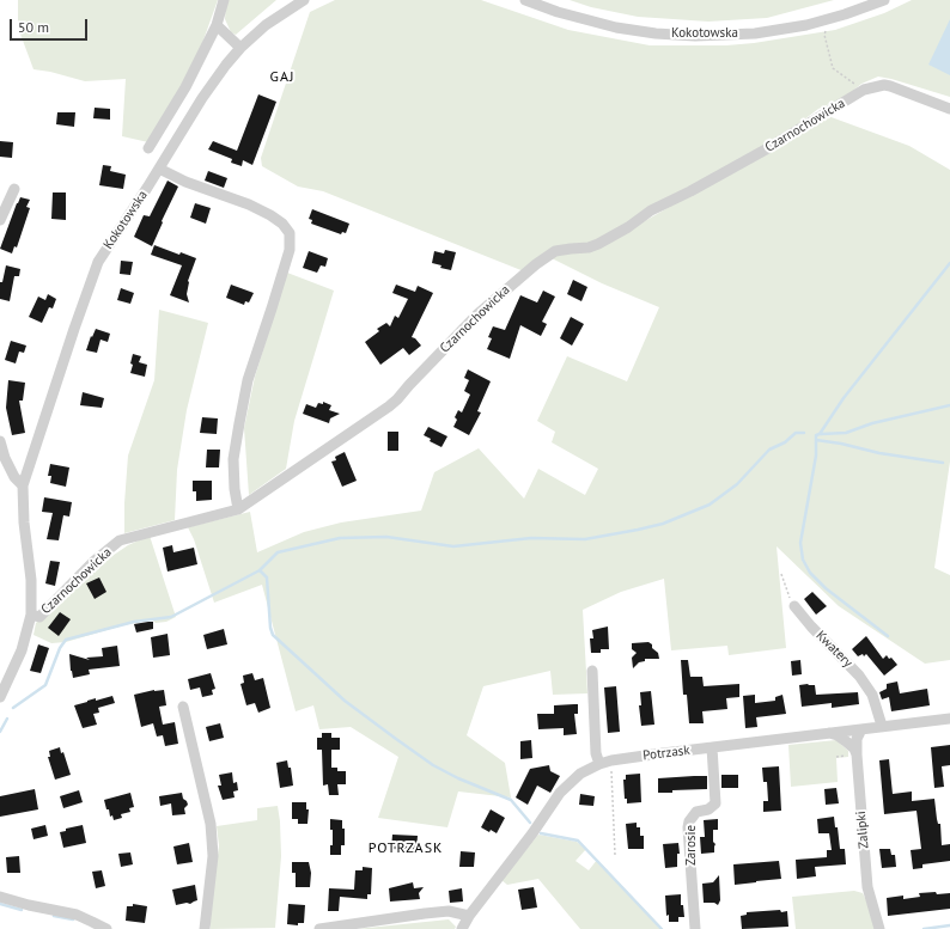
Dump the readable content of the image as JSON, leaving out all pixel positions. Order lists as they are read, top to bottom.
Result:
{
  "streets": {
    "street": [
      "Kokotowska",
      "Czarnochowicka",
      "Kwatery",
      "Potrzask",
      "Zalipki",
      "Zarosie"
    ]
  },
  "crossings": [
    ["Kwatery", "Potrzask"],
    ["Potrzask", "Zalipki"],
    ["Potrzask", "Zarosie"]
  ],
  "districts": ["GAJ", "POTRZASK"],
  "scale_bar": "50 m"
}
